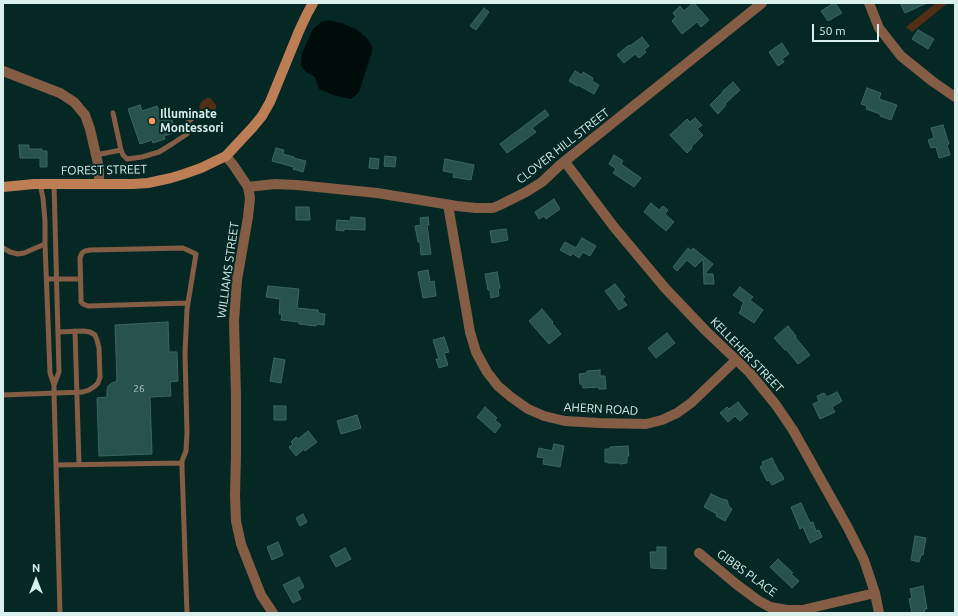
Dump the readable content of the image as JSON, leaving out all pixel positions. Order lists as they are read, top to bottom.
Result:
{
  "streets": {
    "main road": ["FOREST STREET"],
    "street": [
      "CLOVER HILL STREET",
      "WILLIAMS STREET",
      "KELLEHER STREET",
      "AHERN ROAD",
      "GIBBS PLACE"
    ]
  },
  "crossings": [
    ["CLOVER HILL STREET", "WILLIAMS STREET"],
    ["CLOVER HILL STREET", "KELLEHER STREET"],
    ["CLOVER HILL STREET", "AHERN ROAD"],
    ["KELLEHER STREET", "AHERN ROAD"],
    ["KELLEHER STREET", "GIBBS PLACE"]
  ],
  "places": ["Illuminate Montessori"],
  "house_numbers": ["26"],
  "scale_bar": "50 m",
  "north": "top"
}
